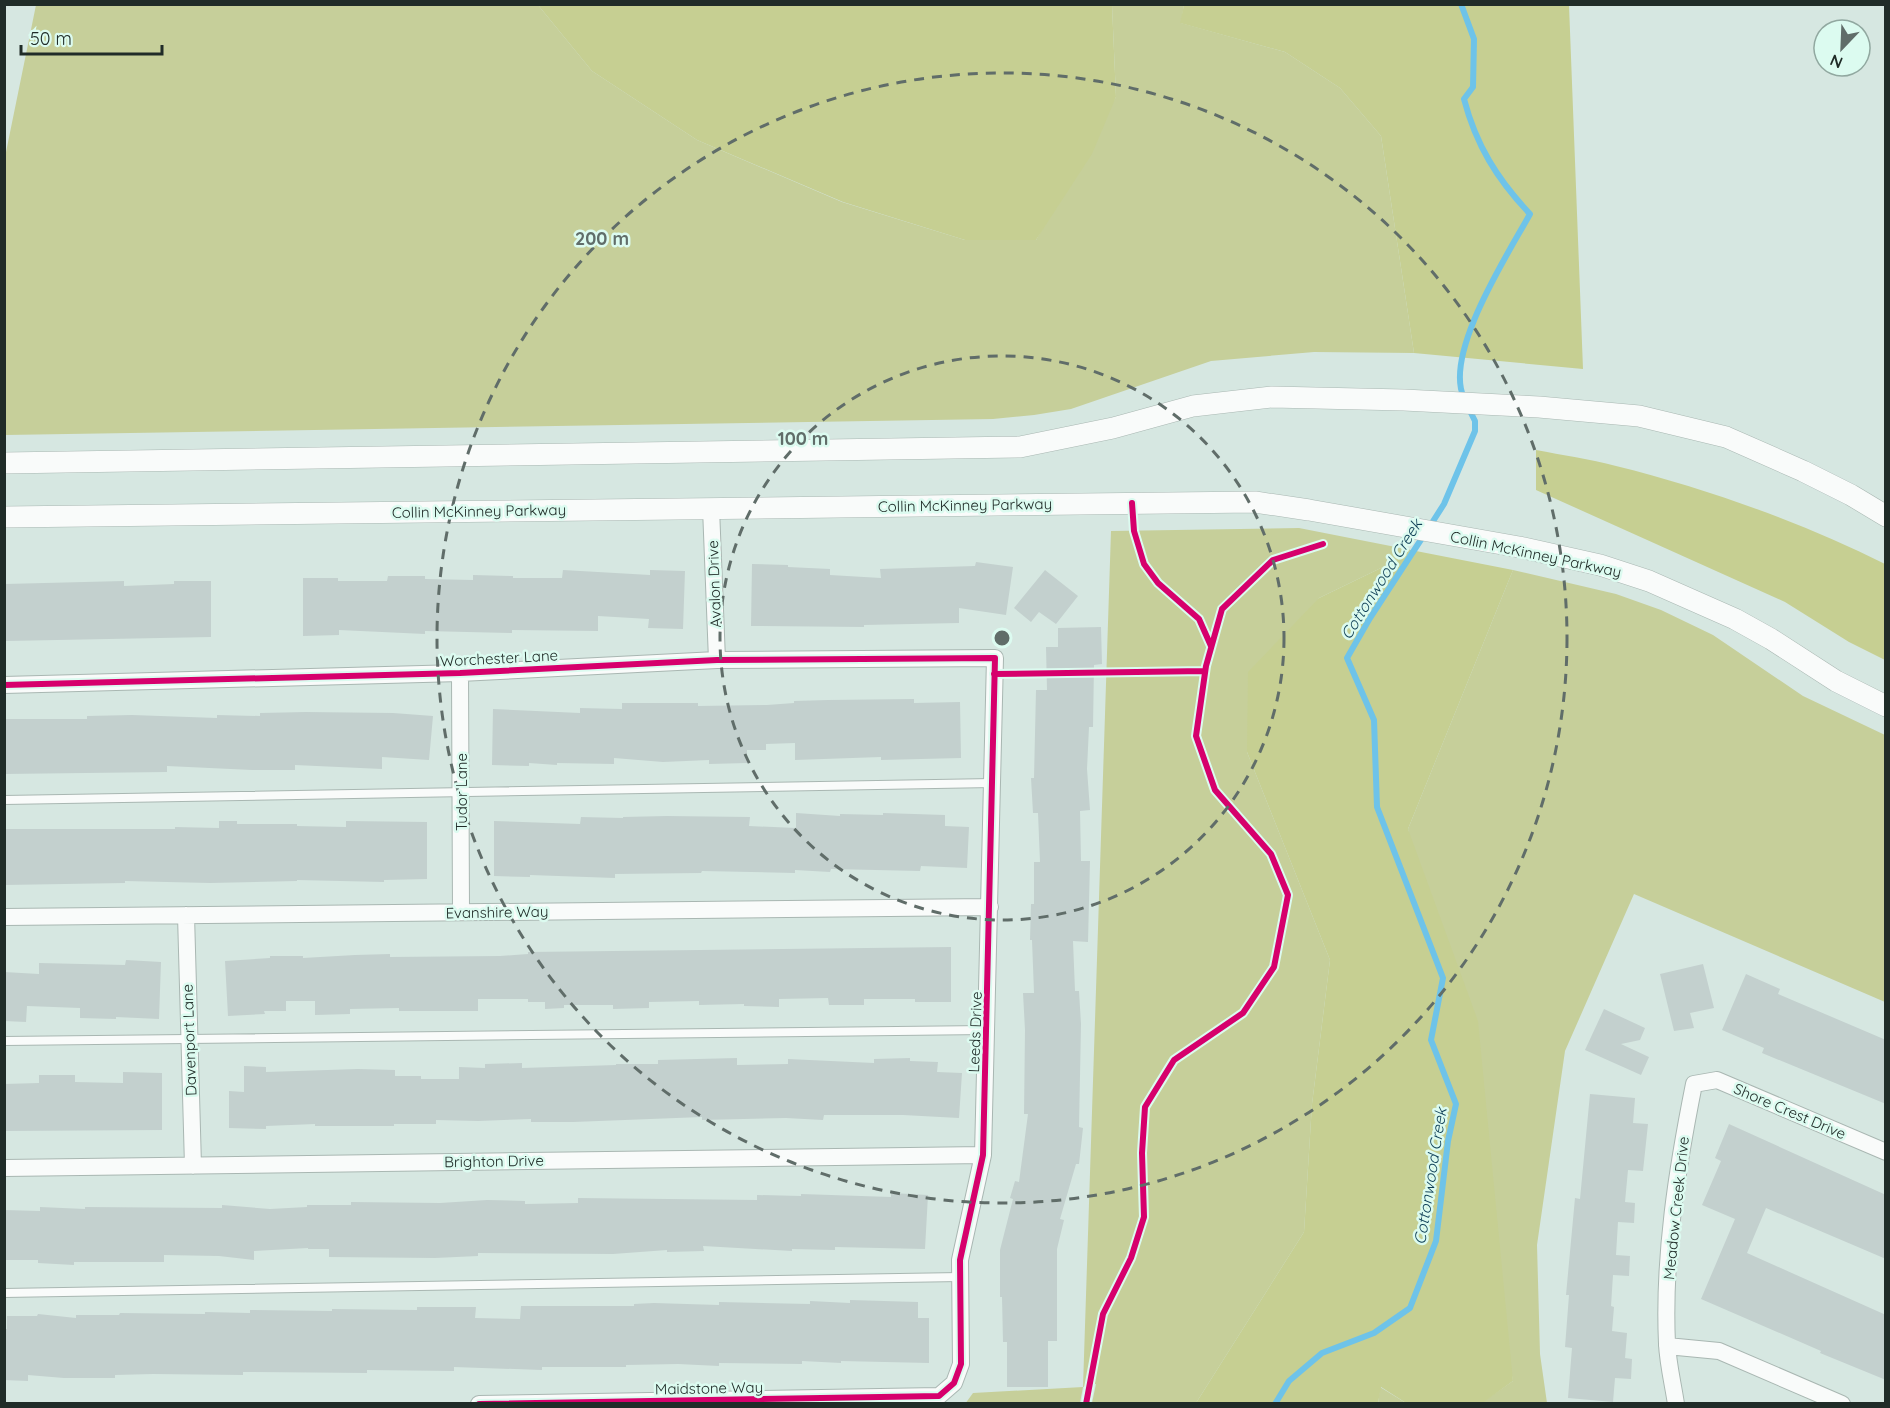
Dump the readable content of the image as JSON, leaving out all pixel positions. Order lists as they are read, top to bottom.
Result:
{
  "streets": {
    "street": [
      "Collin McKinney Parkway",
      "Avalon Drive",
      "Worchester Lane",
      "Tudor Lane",
      "Evanshire Way",
      "Leeds Drive",
      "Davenport Lane",
      "Shore Crest Drive",
      "Brighton Drive",
      "Meadow Creek Drive",
      "Maidstone Way"
    ]
  },
  "crossings": [
    ["Collin McKinney Parkway", "Avalon Drive"],
    ["Avalon Drive", "Worchester Lane"],
    ["Worchester Lane", "Tudor Lane"],
    ["Worchester Lane", "Leeds Drive"],
    ["Tudor Lane", "Evanshire Way"],
    ["Evanshire Way", "Leeds Drive"],
    ["Evanshire Way", "Davenport Lane"],
    ["Leeds Drive", "Brighton Drive"],
    ["Leeds Drive", "Maidstone Way"],
    ["Davenport Lane", "Brighton Drive"],
    ["Shore Crest Drive", "Meadow Creek Drive"]
  ],
  "water": ["Cottonwood Creek"],
  "scale_bar": "50 m",
  "north": "bottom left",
  "rings": ["200 m", "100 m"]
}
